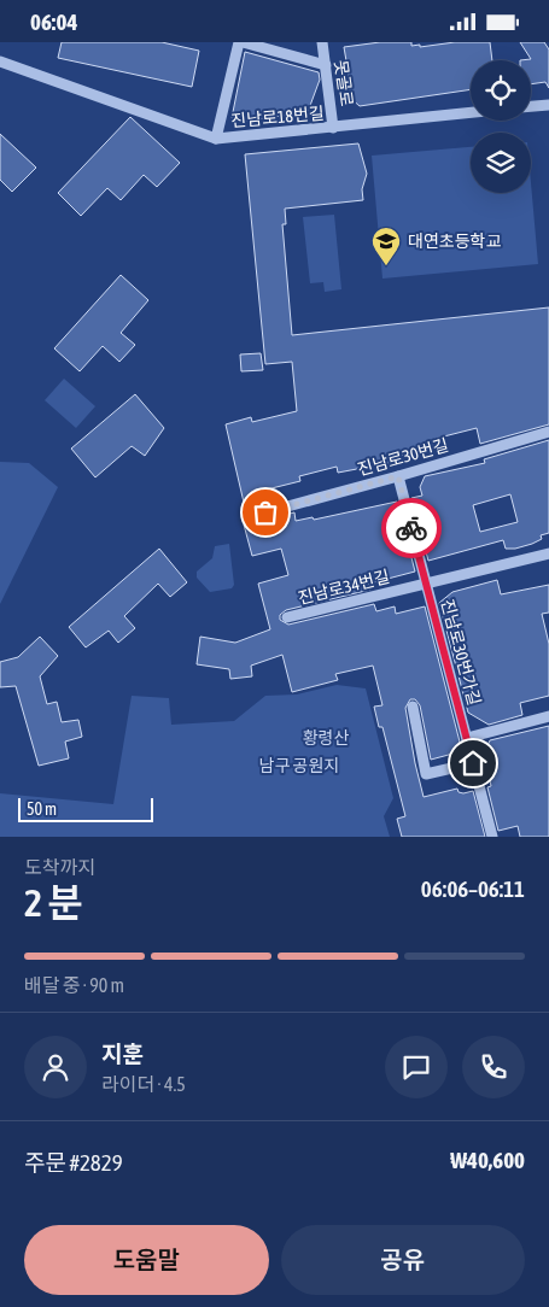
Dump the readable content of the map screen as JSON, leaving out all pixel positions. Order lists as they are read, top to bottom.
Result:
{
  "streets": {
    "street": [
      "못골로",
      "진남로18번길",
      "진남로30번길",
      "진남로34번길",
      "진남로30번가길"
    ]
  },
  "crossings": [
    ["못골로", "진남로18번길"],
    ["진남로30번길", "진남로30번가길"],
    ["진남로34번길", "진남로30번가길"]
  ],
  "parks": ["황령산", "남구 공원지"],
  "places": {
    "school or university": ["대연초등학교"]
  },
  "scale_bar": "50 m",
  "page": {
    "status": "06:04",
    "scale": "50 m",
    "heading": ["2 분", "도착까지", "06:06–06:11"],
    "panel": [
      "지훈",
      "라이더 · 4.5",
      "주문 #2829",
      "₩40,600"
    ],
    "bar": "배달 중 · 90 m",
    "buttons": ["도움말", "공유"]
  }
}
